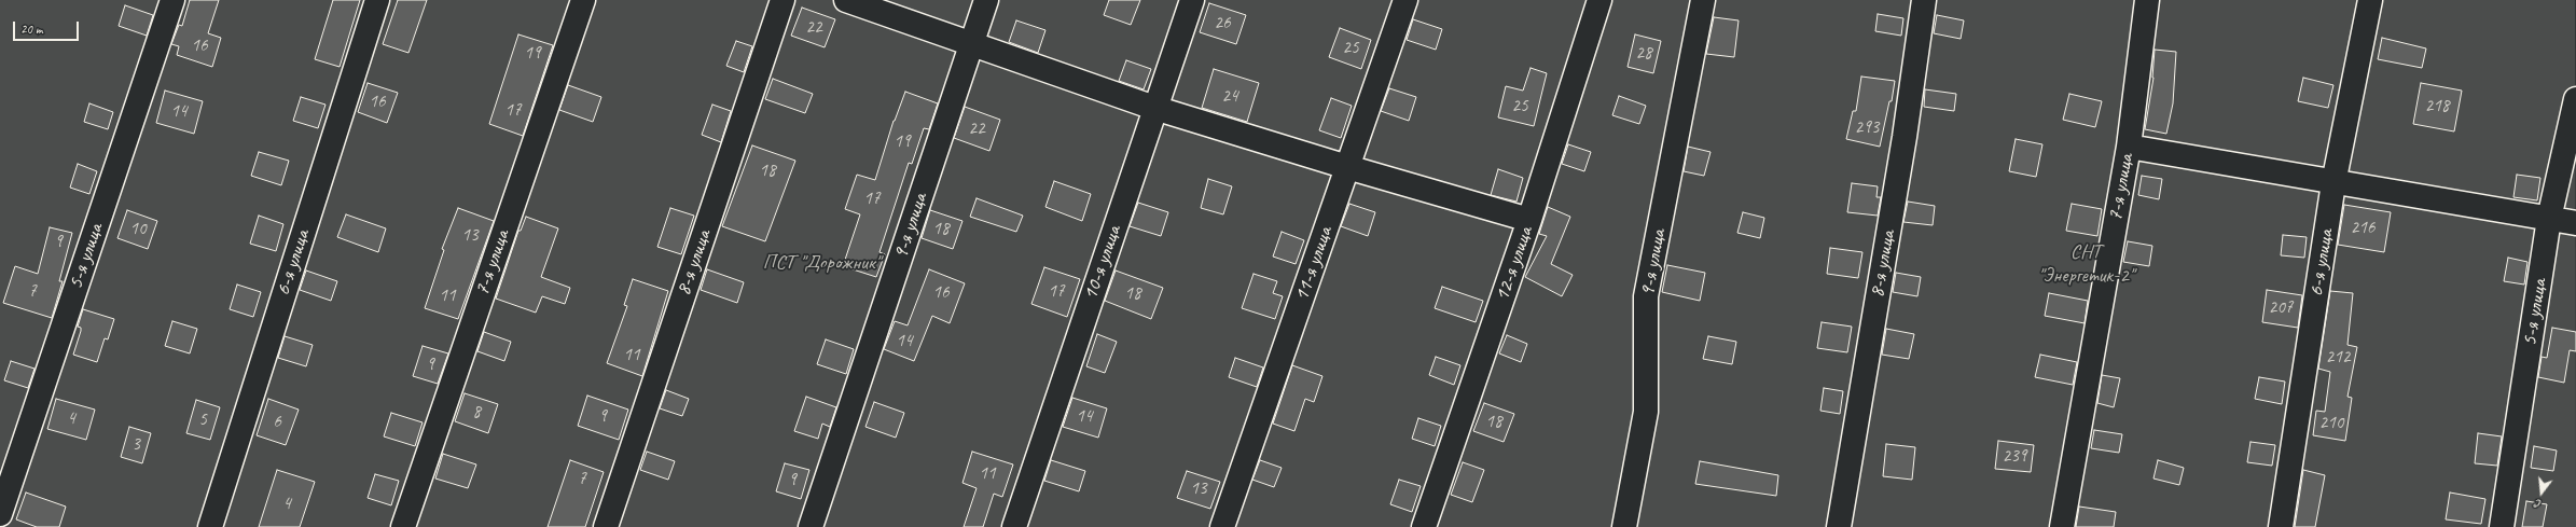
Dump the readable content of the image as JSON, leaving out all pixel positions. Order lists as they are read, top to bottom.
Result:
{
  "streets": {
    "street": [
      "7-я улица",
      "9-я улица",
      "5-я улица",
      "6-я улица",
      "8-я улица",
      "10-я улица",
      "11-я улица",
      "12-я улица"
    ]
  },
  "parks": ["СHТ \"Энергетик-2\"", "ПСТ \"Дорожник\""],
  "house_numbers": [
    "26",
    "22",
    "16",
    "25",
    "19",
    "28",
    "24",
    "16",
    "25",
    "218",
    "17",
    "14",
    "293",
    "22",
    "19",
    "18",
    "17",
    "216",
    "10",
    "18",
    "13",
    "9",
    "7",
    "17",
    "16",
    "18",
    "11",
    "207",
    "14",
    "11",
    "212",
    "9",
    "8",
    "9",
    "14",
    "4",
    "5",
    "6",
    "18",
    "210",
    "3",
    "239",
    "11",
    "7",
    "9",
    "13",
    "4"
  ],
  "scale_bar": "20 m",
  "north": "bottom"
}
